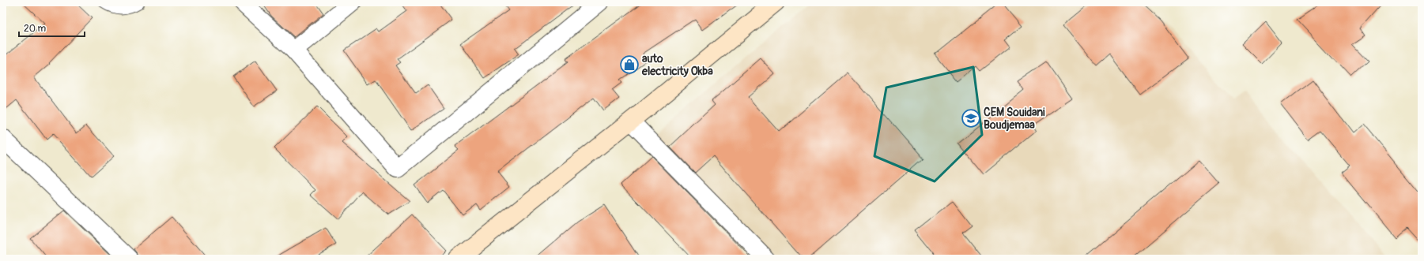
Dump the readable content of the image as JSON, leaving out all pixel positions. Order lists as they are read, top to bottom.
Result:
{
  "places": {
    "shop": ["auto electricity Okba"],
    "school or university": ["CEM Souidani Boudjemaa"]
  },
  "scale_bar": "20 m"
}
